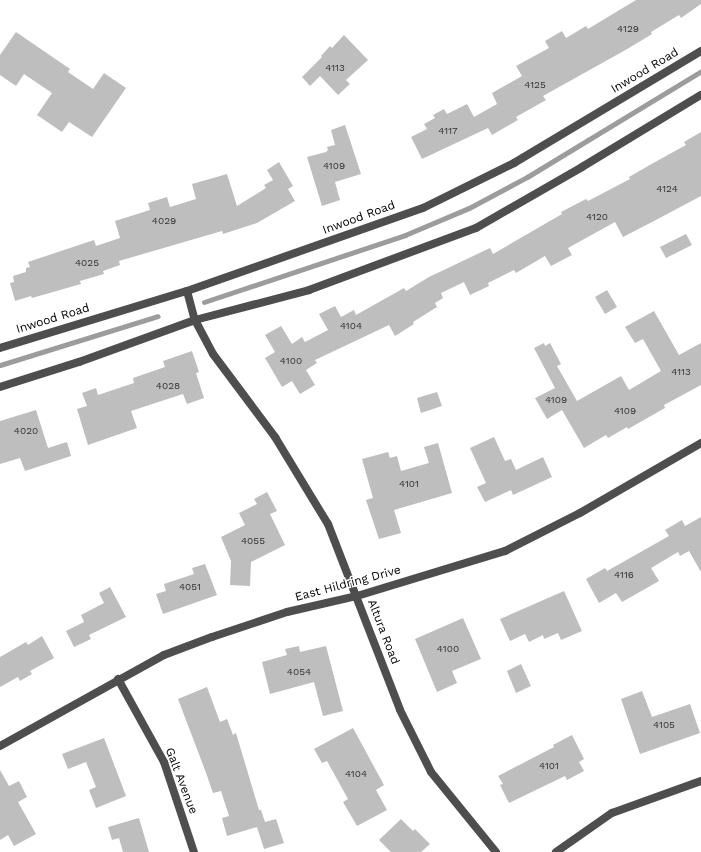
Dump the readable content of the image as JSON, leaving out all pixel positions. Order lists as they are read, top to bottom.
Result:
{
  "streets": {
    "street": [
      "Inwood Road",
      "East Hildring Drive",
      "Altura Road",
      "Galt Avenue"
    ]
  },
  "crossings": [
    ["Inwood Road", "Altura Road"],
    ["East Hildring Drive", "Altura Road"],
    ["East Hildring Drive", "Galt Avenue"]
  ],
  "house_numbers": [
    "4129",
    "4113",
    "4125",
    "4117",
    "4109",
    "4124",
    "4120",
    "4029",
    "4025",
    "4104",
    "4100",
    "4113",
    "4028",
    "4109",
    "4109",
    "4020",
    "4101",
    "4055",
    "4116",
    "4051",
    "4100",
    "4054",
    "4105",
    "4101",
    "4104"
  ]
}
